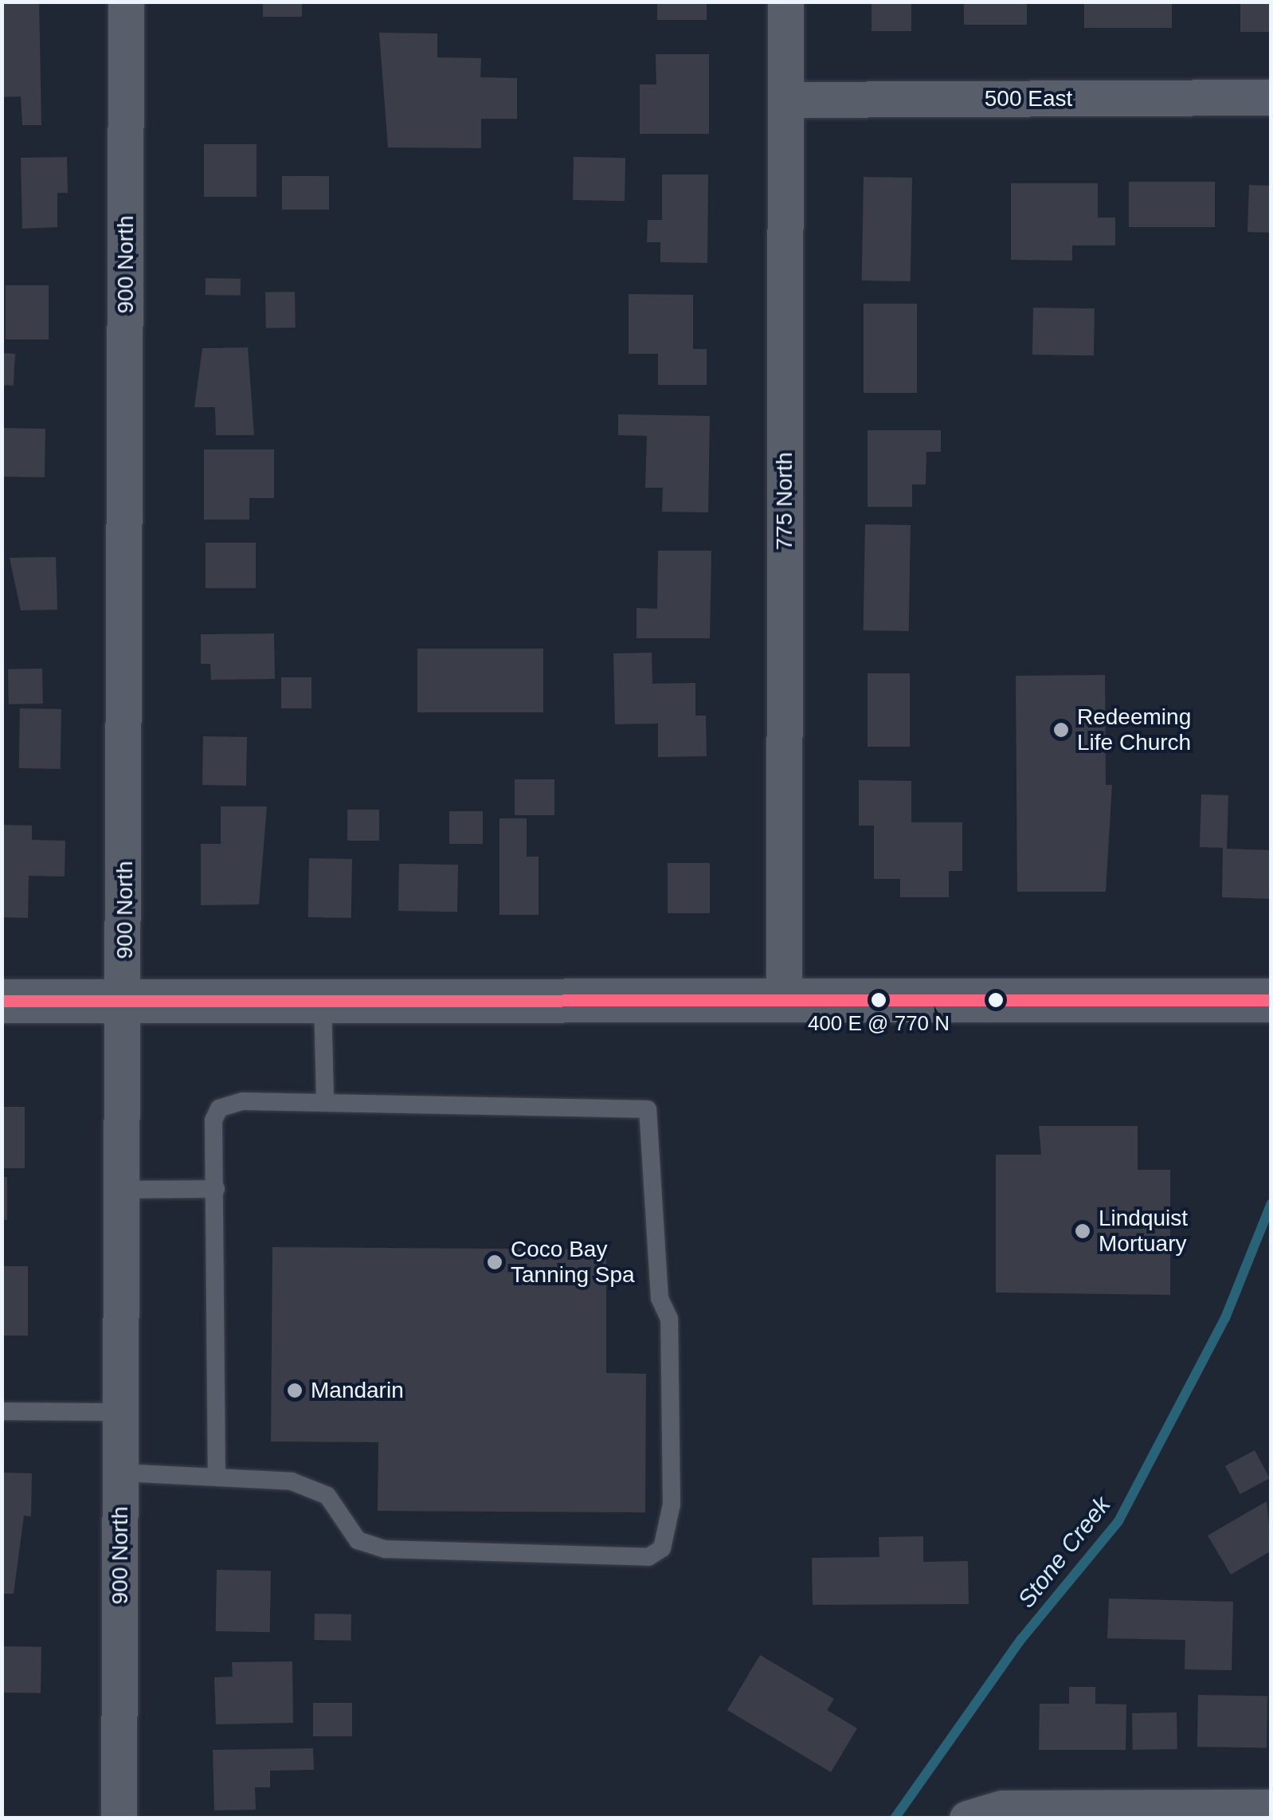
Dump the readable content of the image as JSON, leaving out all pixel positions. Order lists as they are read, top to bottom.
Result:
{
  "streets": {
    "street": ["500 East", "900 North", "775 North"]
  },
  "crossings": [
    ["500 East", "775 North"]
  ],
  "water": ["Stone Creek"],
  "places": [
    "Redeeming Life Church",
    "400 E @ 770 N",
    "Lindquist Mortuary",
    "Coco Bay Tanning Spa",
    "Mandarin"
  ]
}
